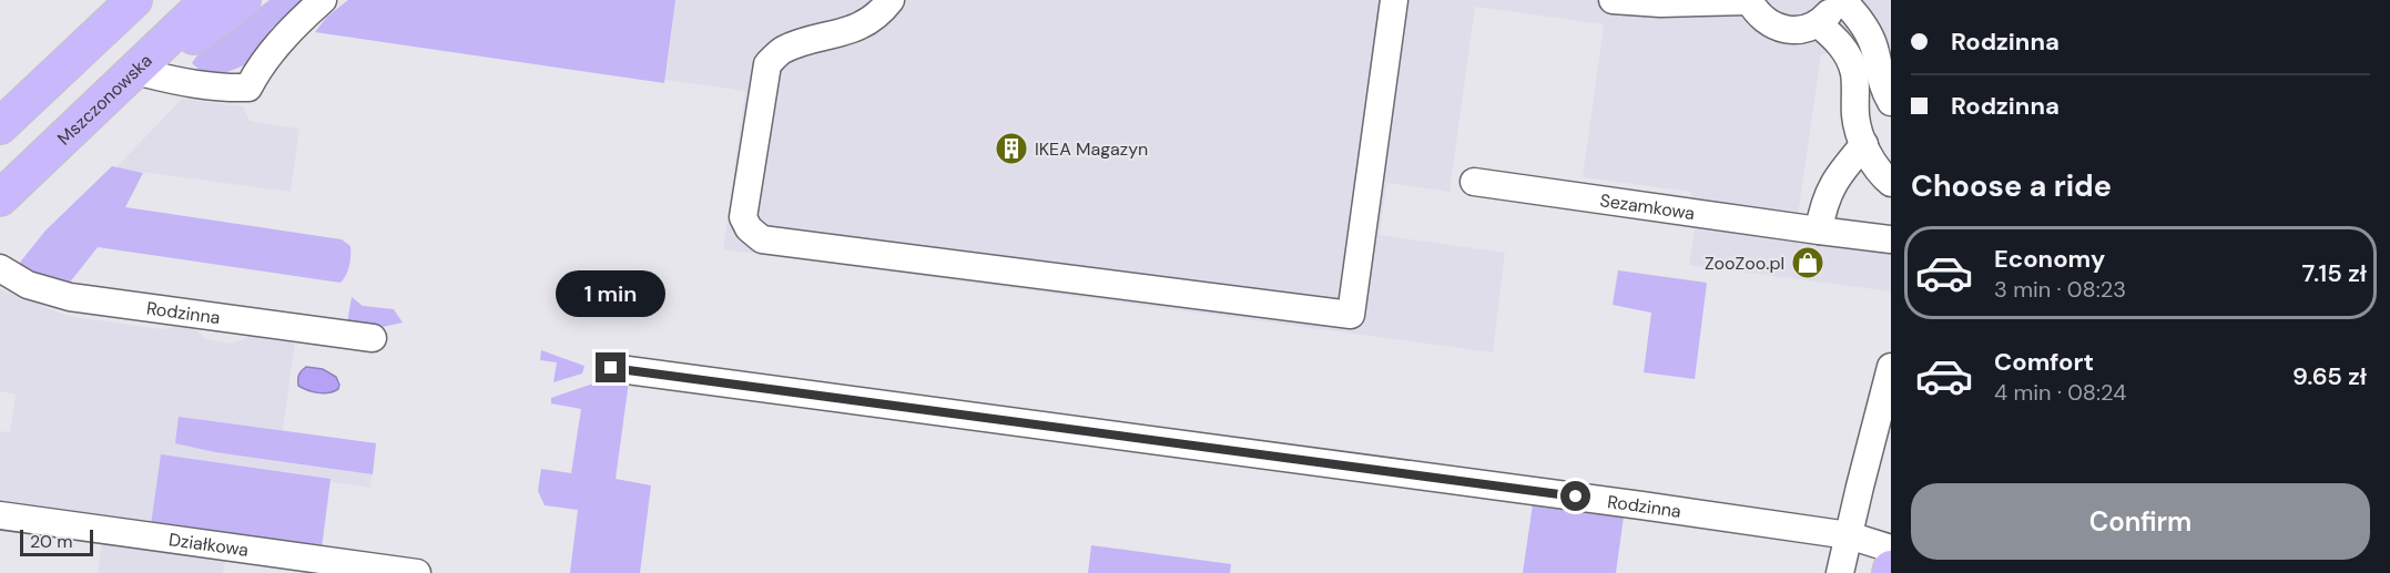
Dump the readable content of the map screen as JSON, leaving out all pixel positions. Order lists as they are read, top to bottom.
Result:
{
  "streets": {
    "main road": ["Mszczonowska"],
    "street": ["Sezamkowa", "Rodzinna", "Działkowa"]
  },
  "places": {
    "building": ["IKEA Magazyn"],
    "shop": ["ZooZoo.pl"]
  },
  "scale_bar": "20 m",
  "page": {
    "banner": ["Rodzinna", "Rodzinna"],
    "heading": "Choose a ride",
    "list": [
      {
        "name": "Economy",
        "note": "3 min · 08:23",
        "value": "7.15 zł"
      },
      {
        "name": "Comfort",
        "note": "4 min · 08:24",
        "value": "9.65 zł"
      }
    ],
    "bubble": "1 min",
    "buttons": "Confirm",
    "scale": "20 m"
  }
}
